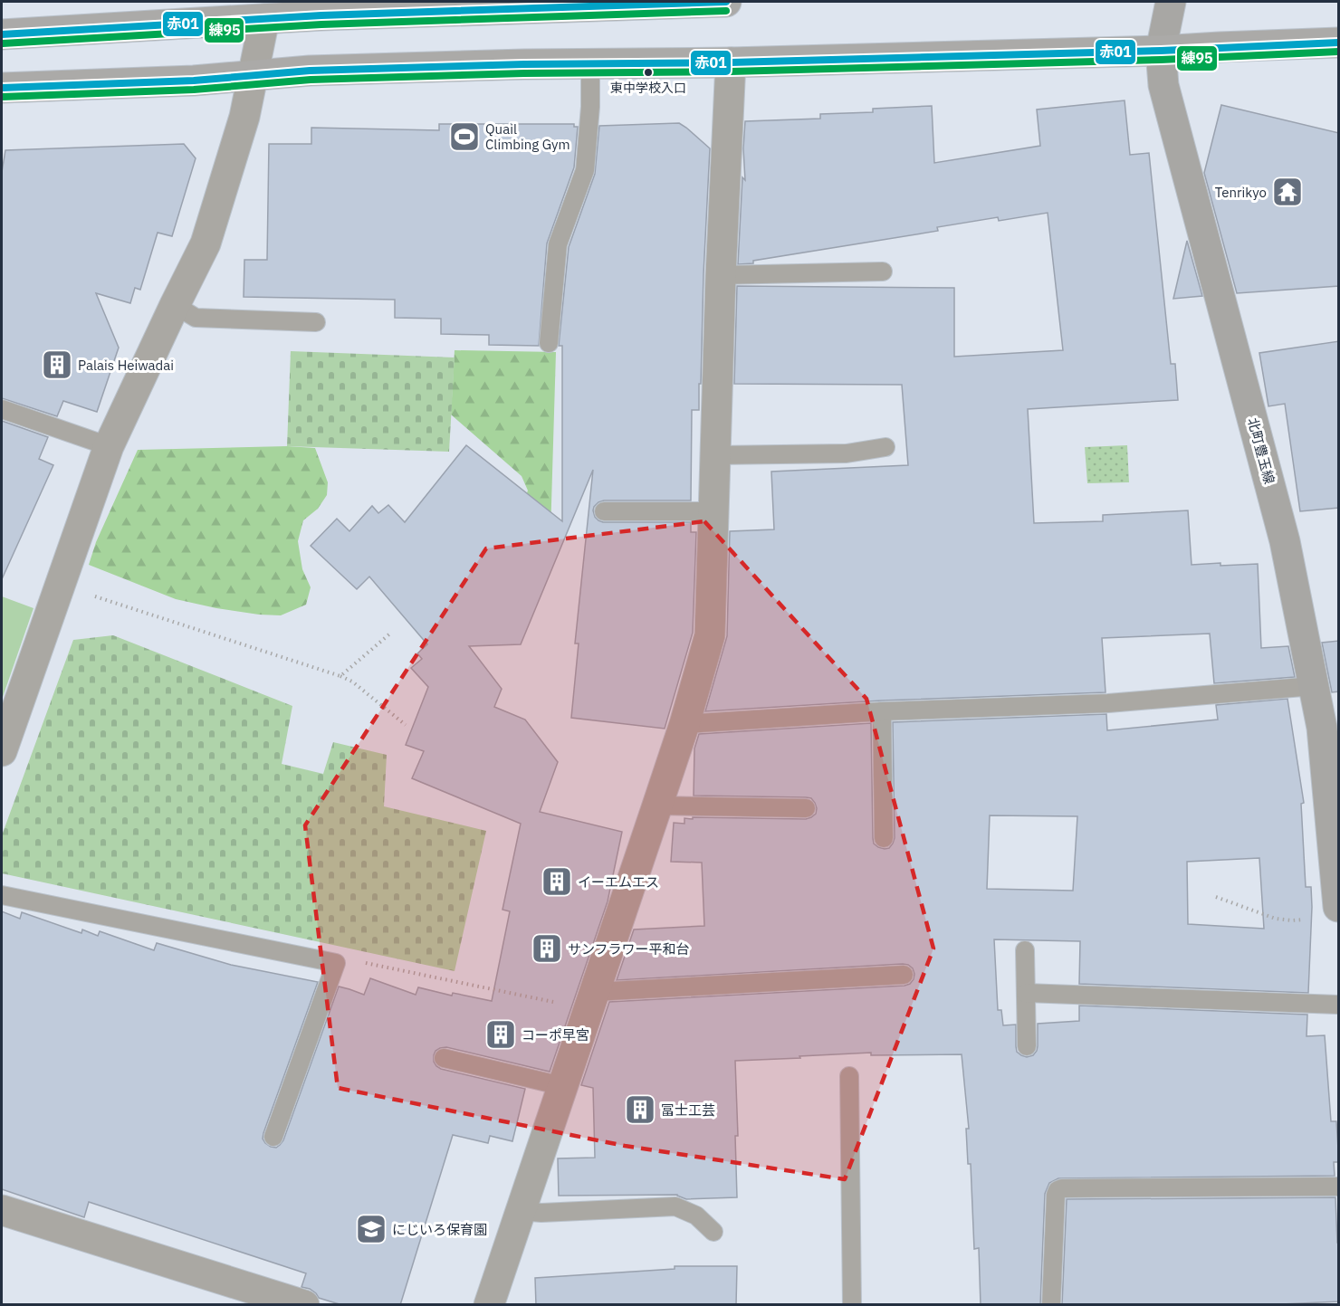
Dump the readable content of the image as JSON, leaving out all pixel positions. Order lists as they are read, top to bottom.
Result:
{
  "streets": {
    "main road": ["北町豊玉線"]
  },
  "places": {
    "other": ["東中学校入口"],
    "sports": ["Quail Climbing Gym"],
    "temple": ["Tenrikyo"],
    "building": [
      "Palais Heiwadai",
      "イーエムエス",
      "サンフラワー平和台",
      "コーポ早宮",
      "冨士工芸"
    ],
    "school or university": ["にじいろ保育園"]
  },
  "lines": ["transit line 赤01", "transit line 練95"]
}
